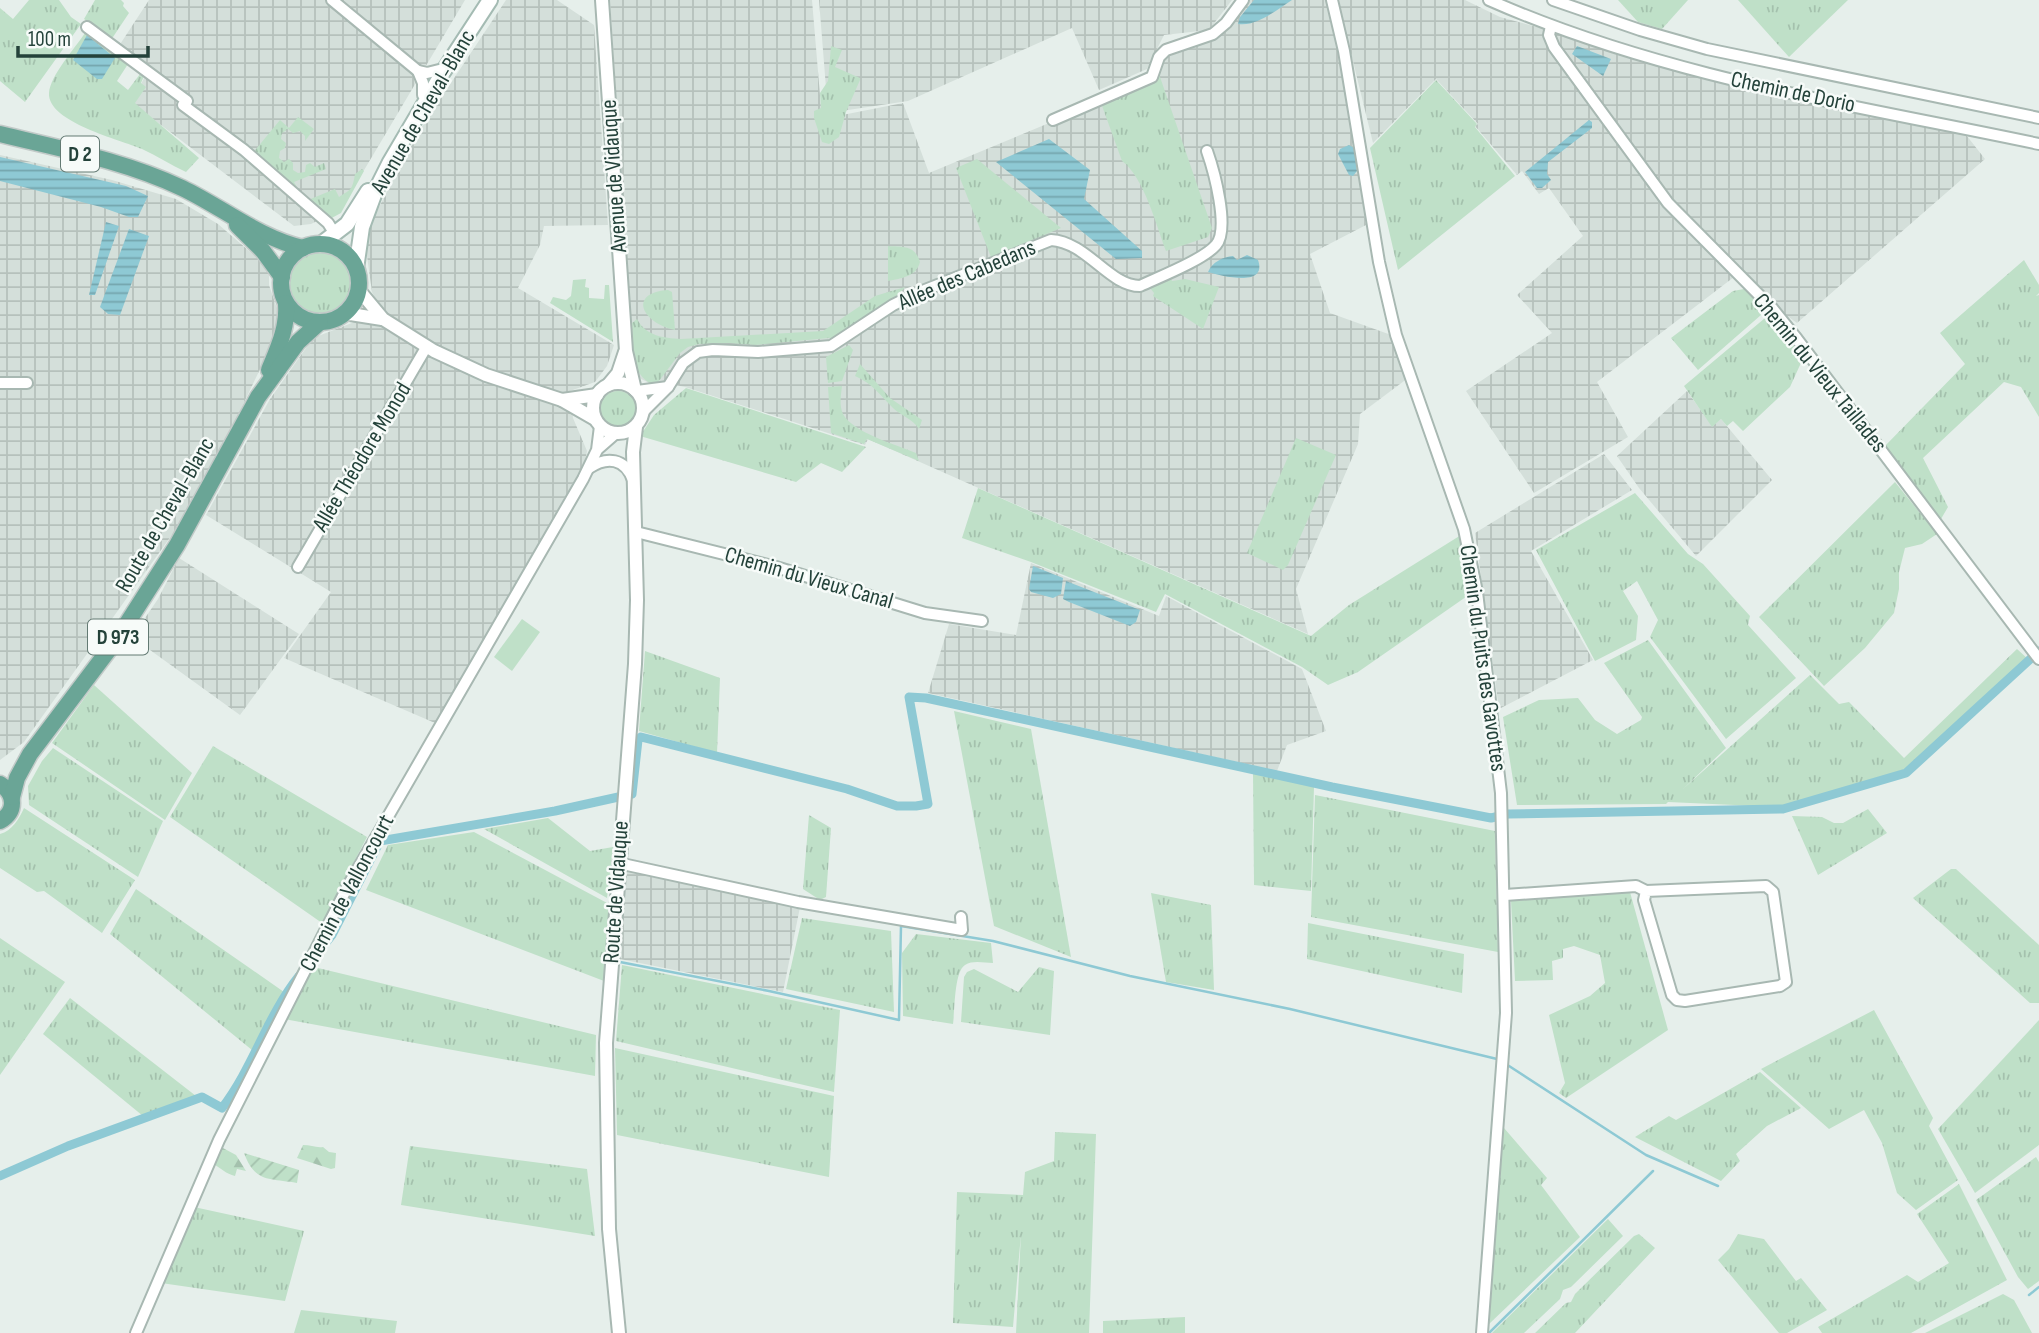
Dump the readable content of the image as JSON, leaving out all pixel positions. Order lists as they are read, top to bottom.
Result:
{
  "streets": {
    "main road": [
      "Avenue de Cheval-Blanc",
      "D 2",
      "Route de Cheval-Blanc",
      "D 973"
    ],
    "street": [
      "Chemin de Dorio",
      "Avenue de Vidauque",
      "Allée des Cabedans",
      "Chemin du Vieux Taillades",
      "Allée Théodore Monod",
      "Chemin du Vieux Canal",
      "Chemin du Puits des Gavottes",
      "Route de Vidauque",
      "Chemin de Valloncourt"
    ]
  },
  "crossings": [
    ["Chemin de Dorio", "Chemin du Vieux Taillades"],
    ["Avenue de Cheval-Blanc", "D 2"],
    ["Avenue de Cheval-Blanc", "D 973"],
    ["D 2", "D 973"],
    ["Avenue de Vidauque", "Route de Vidauque"],
    ["Avenue de Vidauque", "Chemin de Valloncourt"],
    ["Route de Cheval-Blanc", "D 973"],
    ["Chemin du Vieux Canal", "Route de Vidauque"],
    ["Route de Vidauque", "Chemin de Valloncourt"]
  ],
  "scale_bar": "100 m"
}
